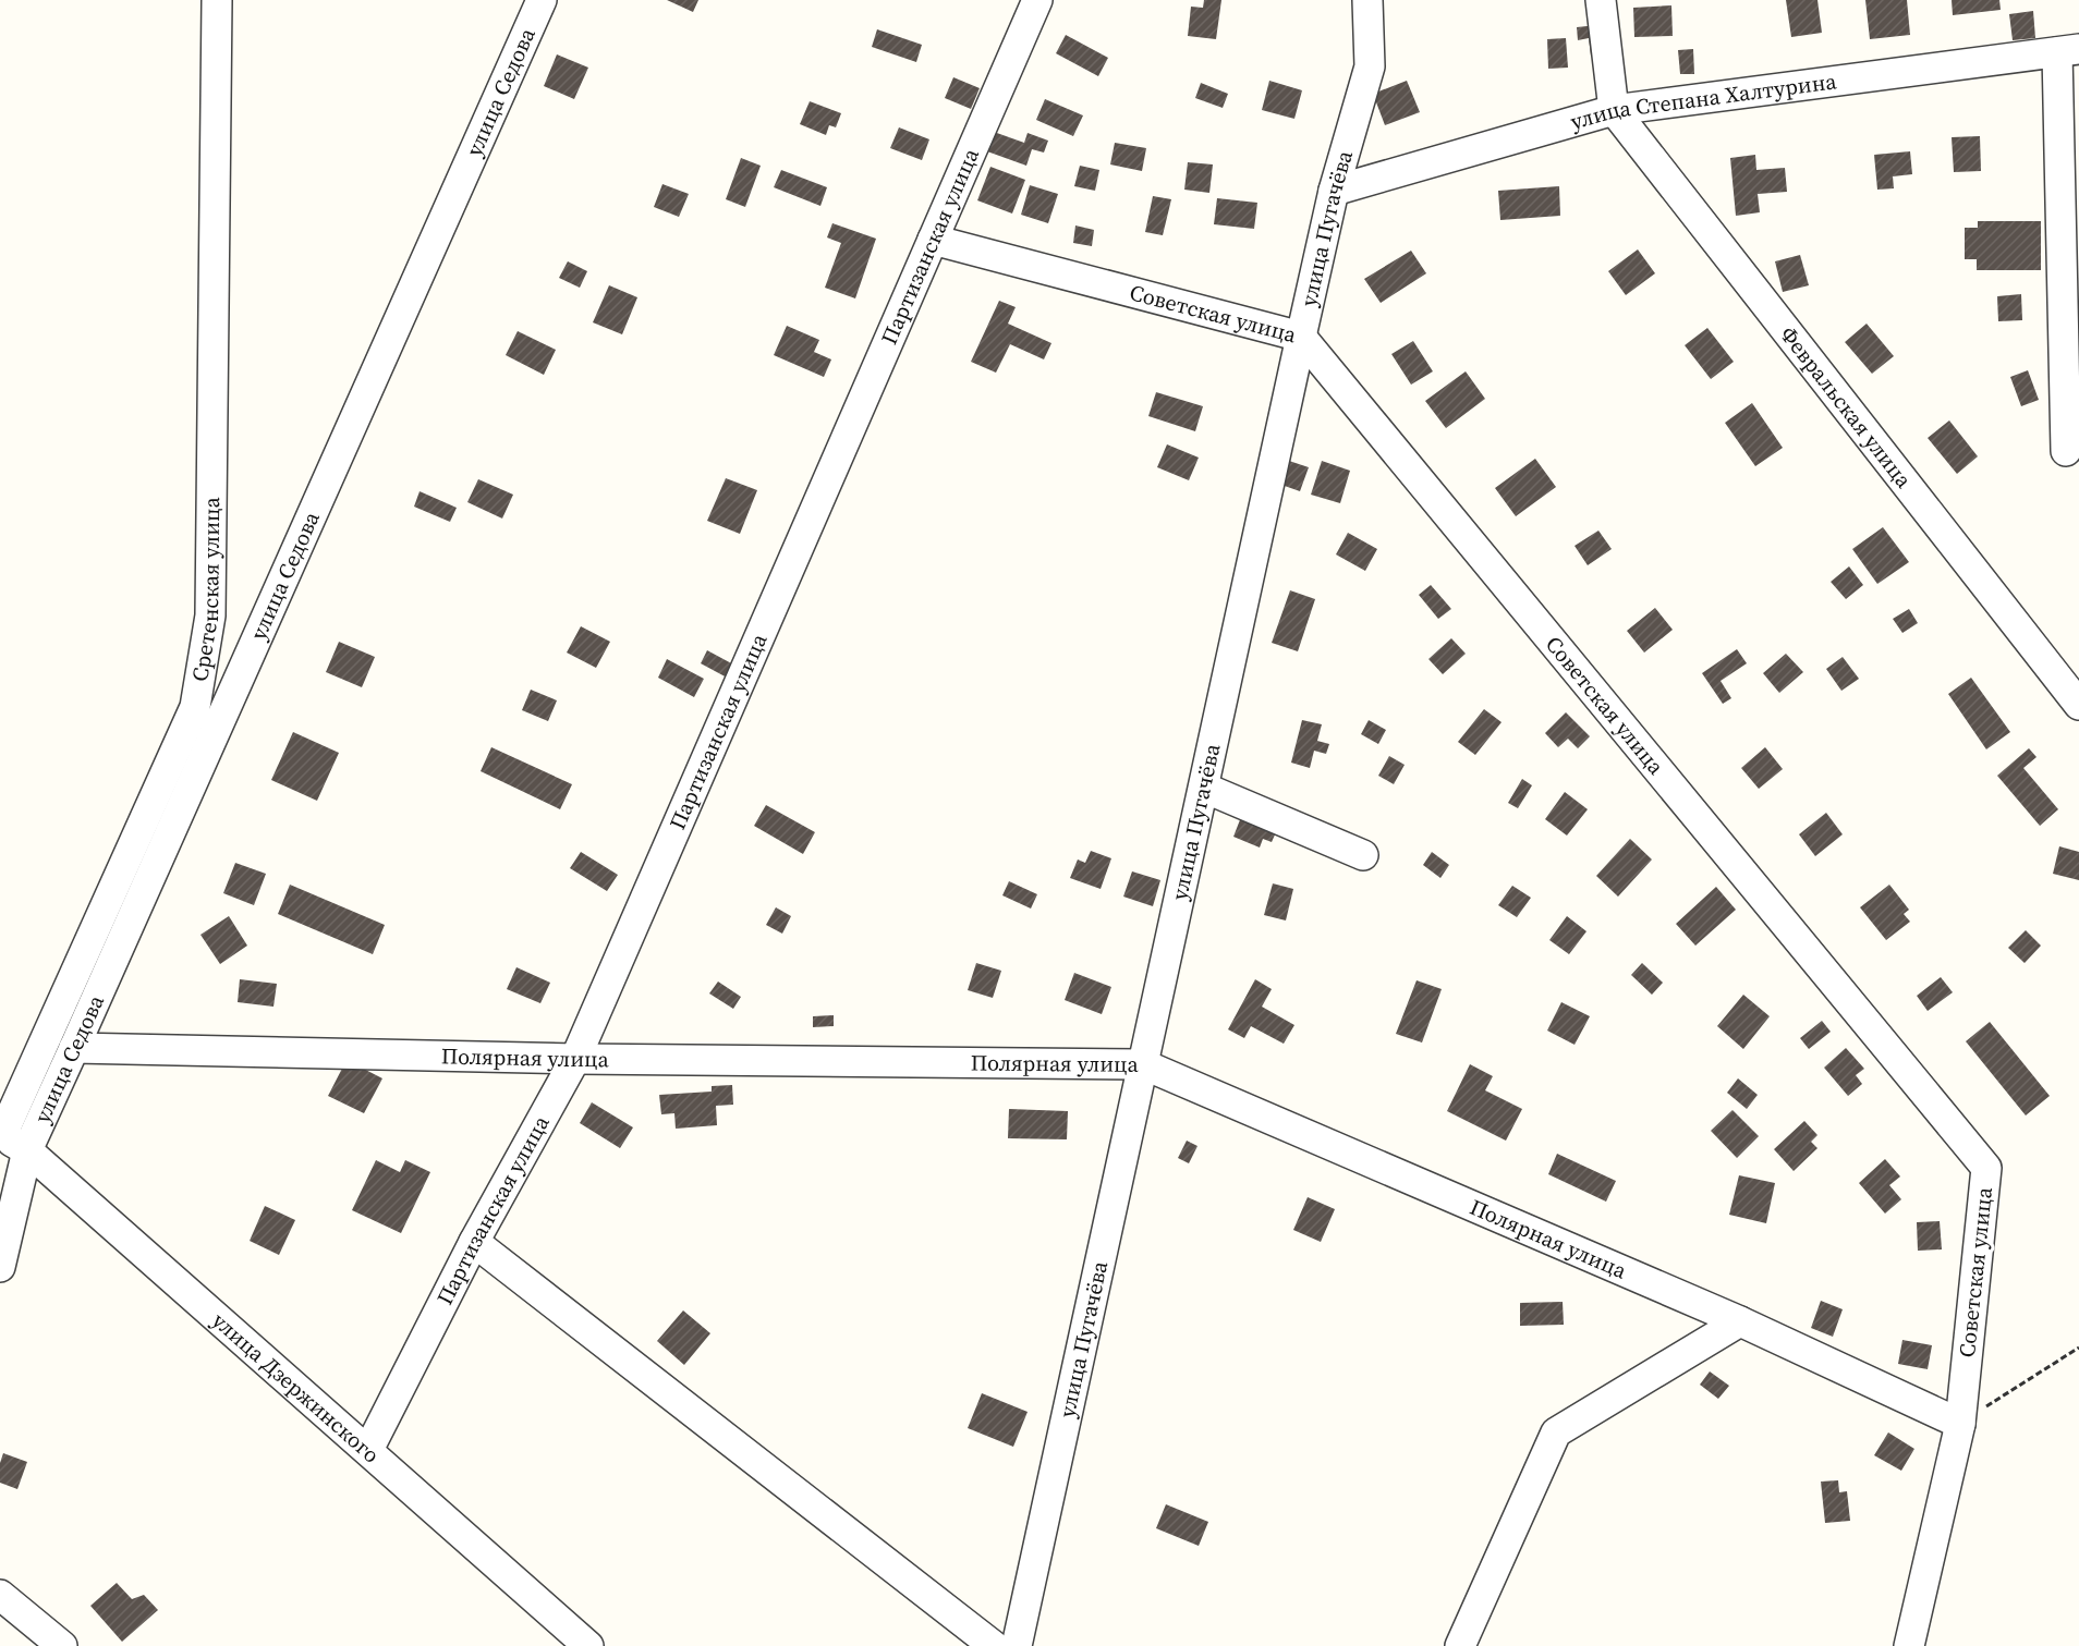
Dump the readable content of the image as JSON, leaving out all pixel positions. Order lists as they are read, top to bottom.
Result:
{
  "streets": {
    "street": [
      "улица Седова",
      "улица Степана Халтурина",
      "улица Пугачёва",
      "Партизанская улица",
      "Советская улица",
      "Февральская улица",
      "Сретенская улица",
      "Полярная улица",
      "улица Дзержинского"
    ]
  },
  "crossings": [
    ["улица Седова", "Полярная улица"],
    ["улица Седова", "улица Дзержинского"],
    ["улица Степана Халтурина", "улица Пугачёва"],
    ["улица Степана Халтурина", "Февральская улица"],
    ["улица Пугачёва", "Советская улица"],
    ["улица Пугачёва", "Полярная улица"],
    ["Партизанская улица", "Советская улица"],
    ["Партизанская улица", "Полярная улица"],
    ["Партизанская улица", "улица Дзержинского"],
    ["Советская улица", "Полярная улица"],
    ["Сретенская улица", "улица Дзержинского"]
  ]
}
